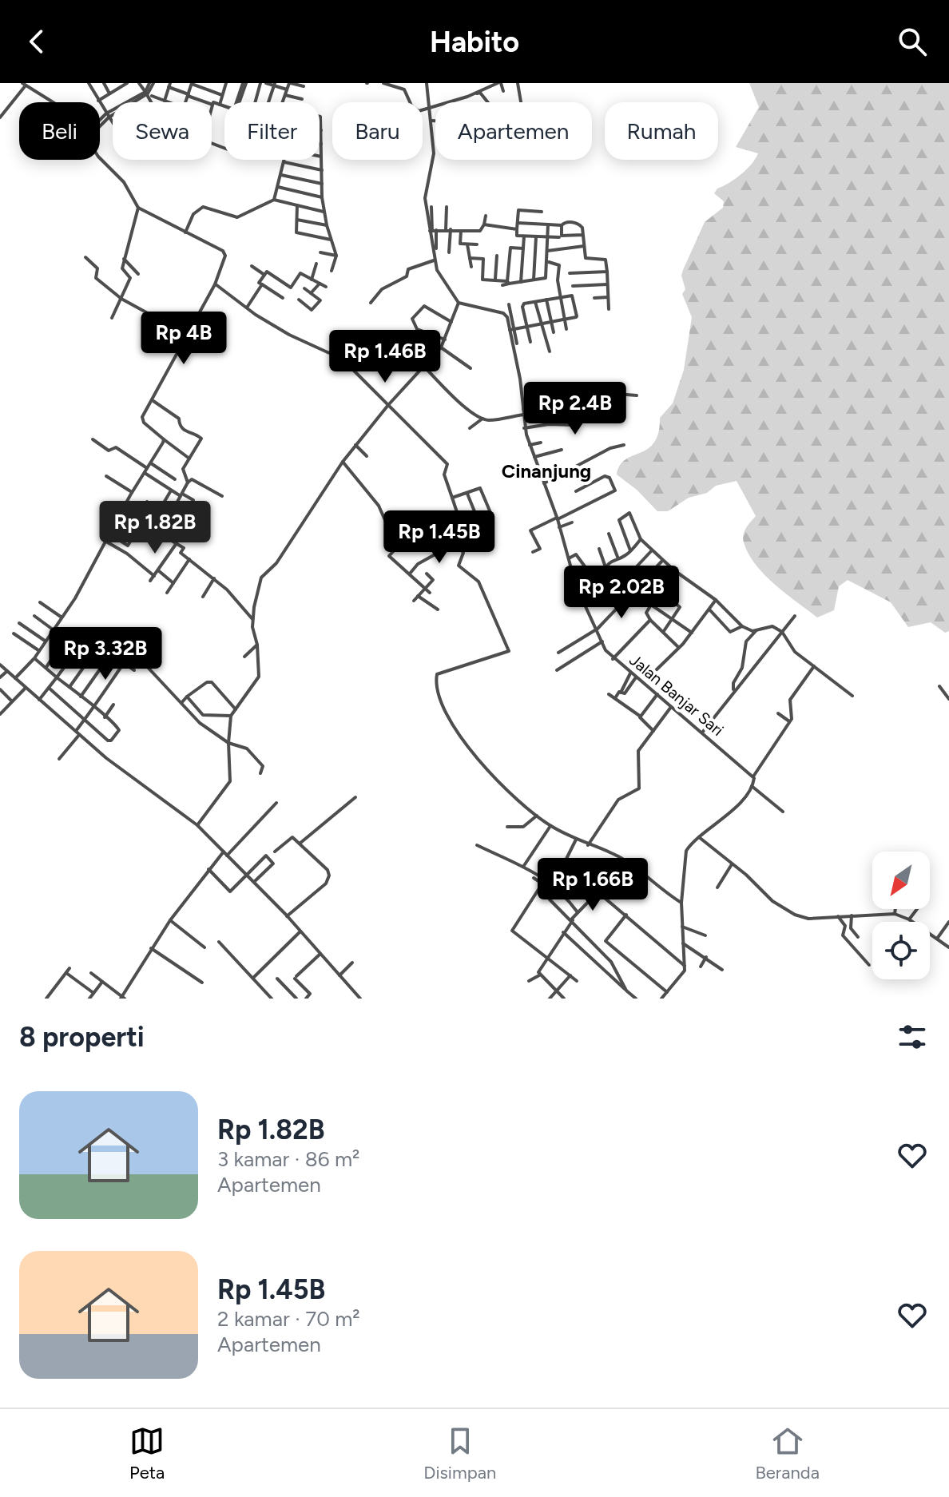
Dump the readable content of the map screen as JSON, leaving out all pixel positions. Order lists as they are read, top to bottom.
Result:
{
  "streets": {
    "street": ["Jalan Banjar Sari"]
  },
  "districts": ["Cinanjung"],
  "north": "bottom left",
  "page": {
    "header": "Habito",
    "chip": [
      "Beli",
      "Sewa",
      "Filter",
      "Baru",
      "Apartemen",
      "Rumah"
    ],
    "price": [
      "Rp 4B",
      "Rp 1.46B",
      "Rp 2.4B",
      "Rp 1.82B",
      "Rp 1.45B",
      "Rp 2.02B",
      "Rp 3.32B",
      "Rp 1.66B"
    ],
    "heading": "8 properti",
    "list": [
      {
        "name": "Rp 1.82B",
        "note": "3 kamar · 86 m² · Apartemen"
      },
      {
        "name": "Rp 1.45B",
        "note": "2 kamar · 70 m² · Apartemen"
      }
    ],
    "tabs": ["Peta", "Disimpan", "Beranda"]
  }
}
